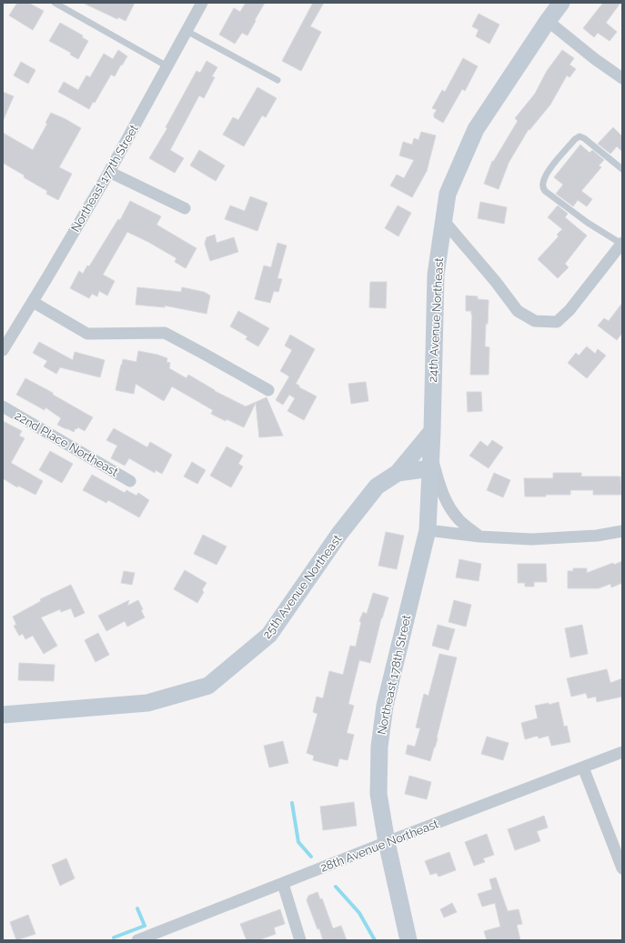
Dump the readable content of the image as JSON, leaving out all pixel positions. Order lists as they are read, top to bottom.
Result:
{
  "streets": {
    "main road": ["24th Avenue Northeast", "25th Avenue Northeast", "Northeast 178th Street"],
    "street": ["Northeast 177th Street", "22nd Place Northeast", "28th Avenue Northeast"]
  },
  "crossings": [
    ["24th Avenue Northeast", "25th Avenue Northeast"],
    ["24th Avenue Northeast", "Northeast 178th Street"],
    ["25th Avenue Northeast", "Northeast 178th Street"],
    ["Northeast 178th Street", "28th Avenue Northeast"]
  ]
}
